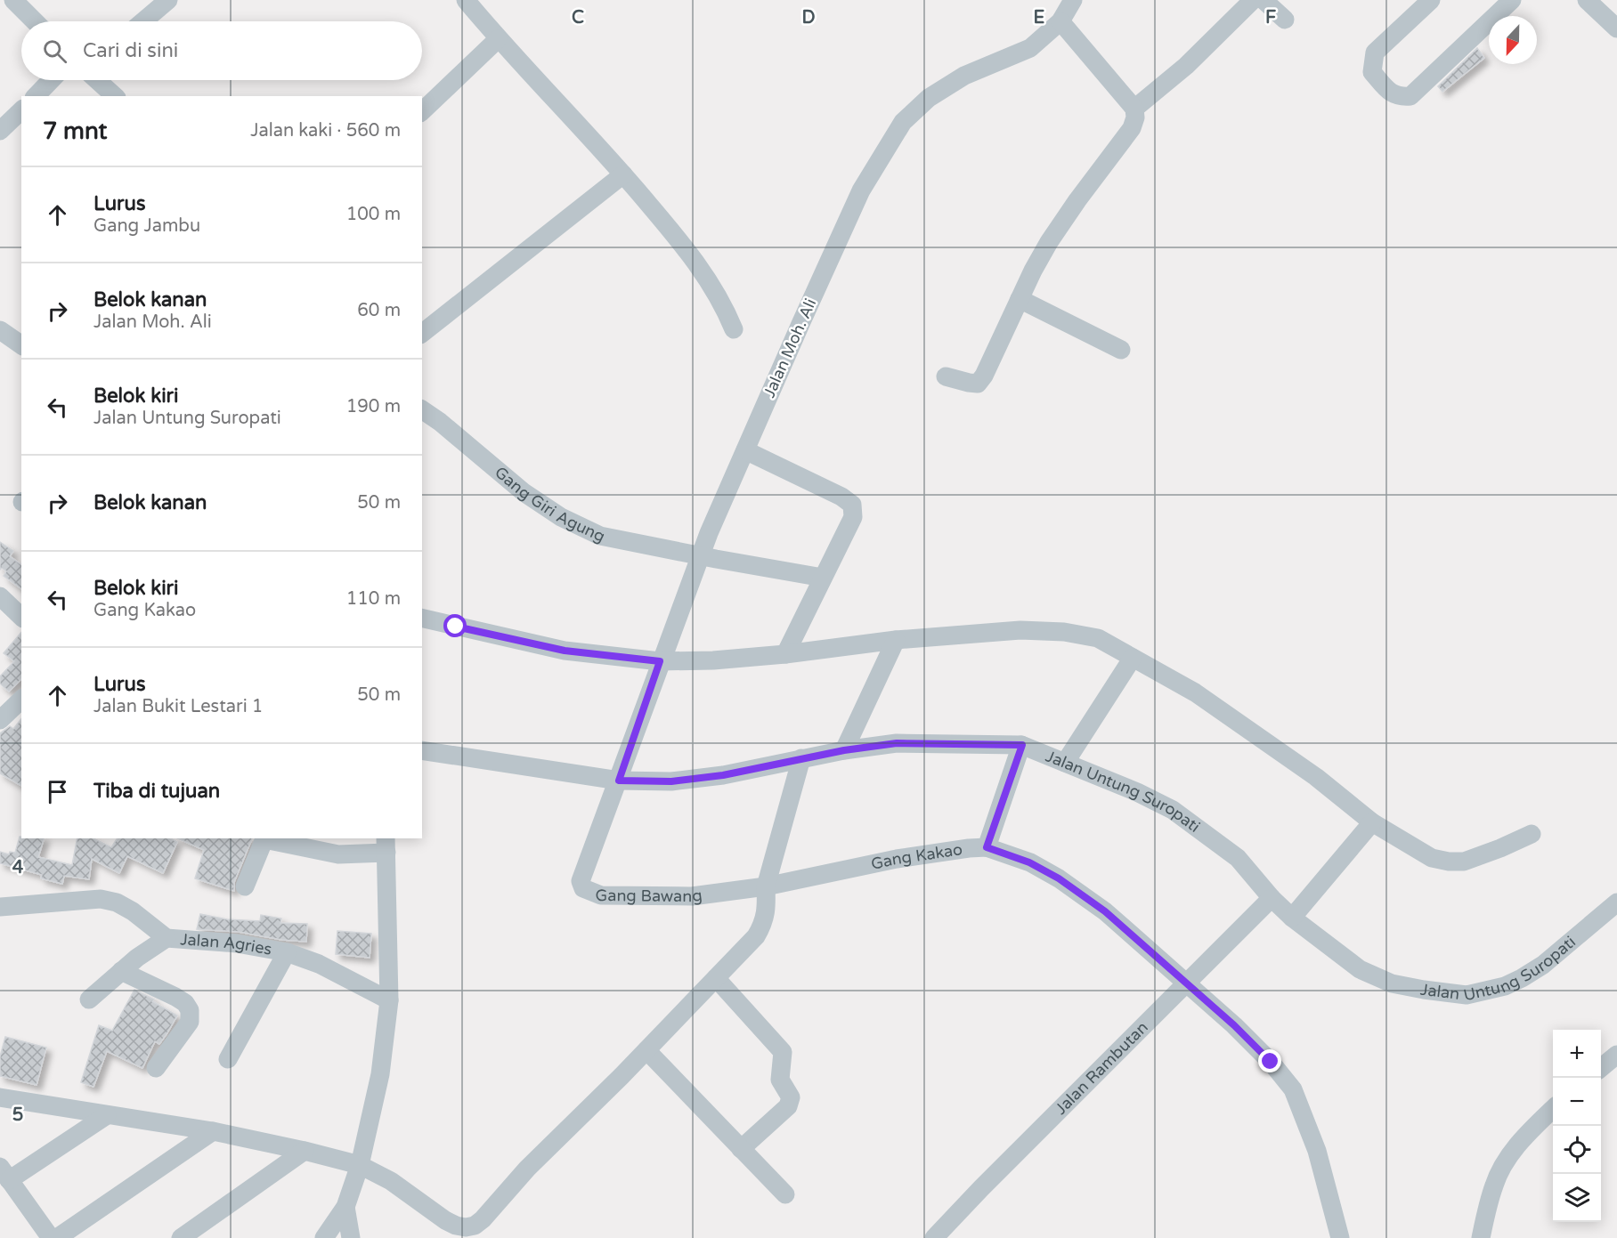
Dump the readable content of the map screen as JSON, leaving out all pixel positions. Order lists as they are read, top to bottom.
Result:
{
  "streets": {
    "street": [
      "Jalan Moh. Ali",
      "Gang Giri Agung",
      "Jalan Untung Suropati",
      "Gang Kakao",
      "Gang Bawang",
      "Jalan Agries",
      "Jalan Rambutan"
    ]
  },
  "crossings": [
    ["Jalan Moh. Ali", "Gang Giri Agung"],
    ["Jalan Moh. Ali", "Jalan Untung Suropati"],
    ["Jalan Moh. Ali", "Gang Bawang"],
    ["Jalan Untung Suropati", "Gang Bawang"],
    ["Jalan Untung Suropati", "Jalan Rambutan"],
    ["Gang Kakao", "Gang Bawang"],
    ["Gang Kakao", "Jalan Rambutan"]
  ],
  "north": "bottom",
  "page": {
    "search": "Cari di sini",
    "heading": ["7 mnt", "Jalan kaki · 560 m"],
    "list": [
      ["Lurus", "Gang Jambu", "100 m"],
      ["Belok kanan", "Jalan Moh. Ali", "60 m"],
      ["Belok kiri", "Jalan Untung Suropati", "190 m"],
      ["Belok kanan", "50 m"],
      ["Belok kiri", "Gang Kakao", "110 m"],
      ["Lurus", "Jalan Bukit Lestari 1", "50 m"],
      "Tiba di tujuan"
    ],
    "map_buttons": ["+", "−"]
  },
  "grid": {
    "columns": [
      "C",
      "D",
      "E",
      "F"
    ],
    "rows": ["4", "5"]
  }
}
